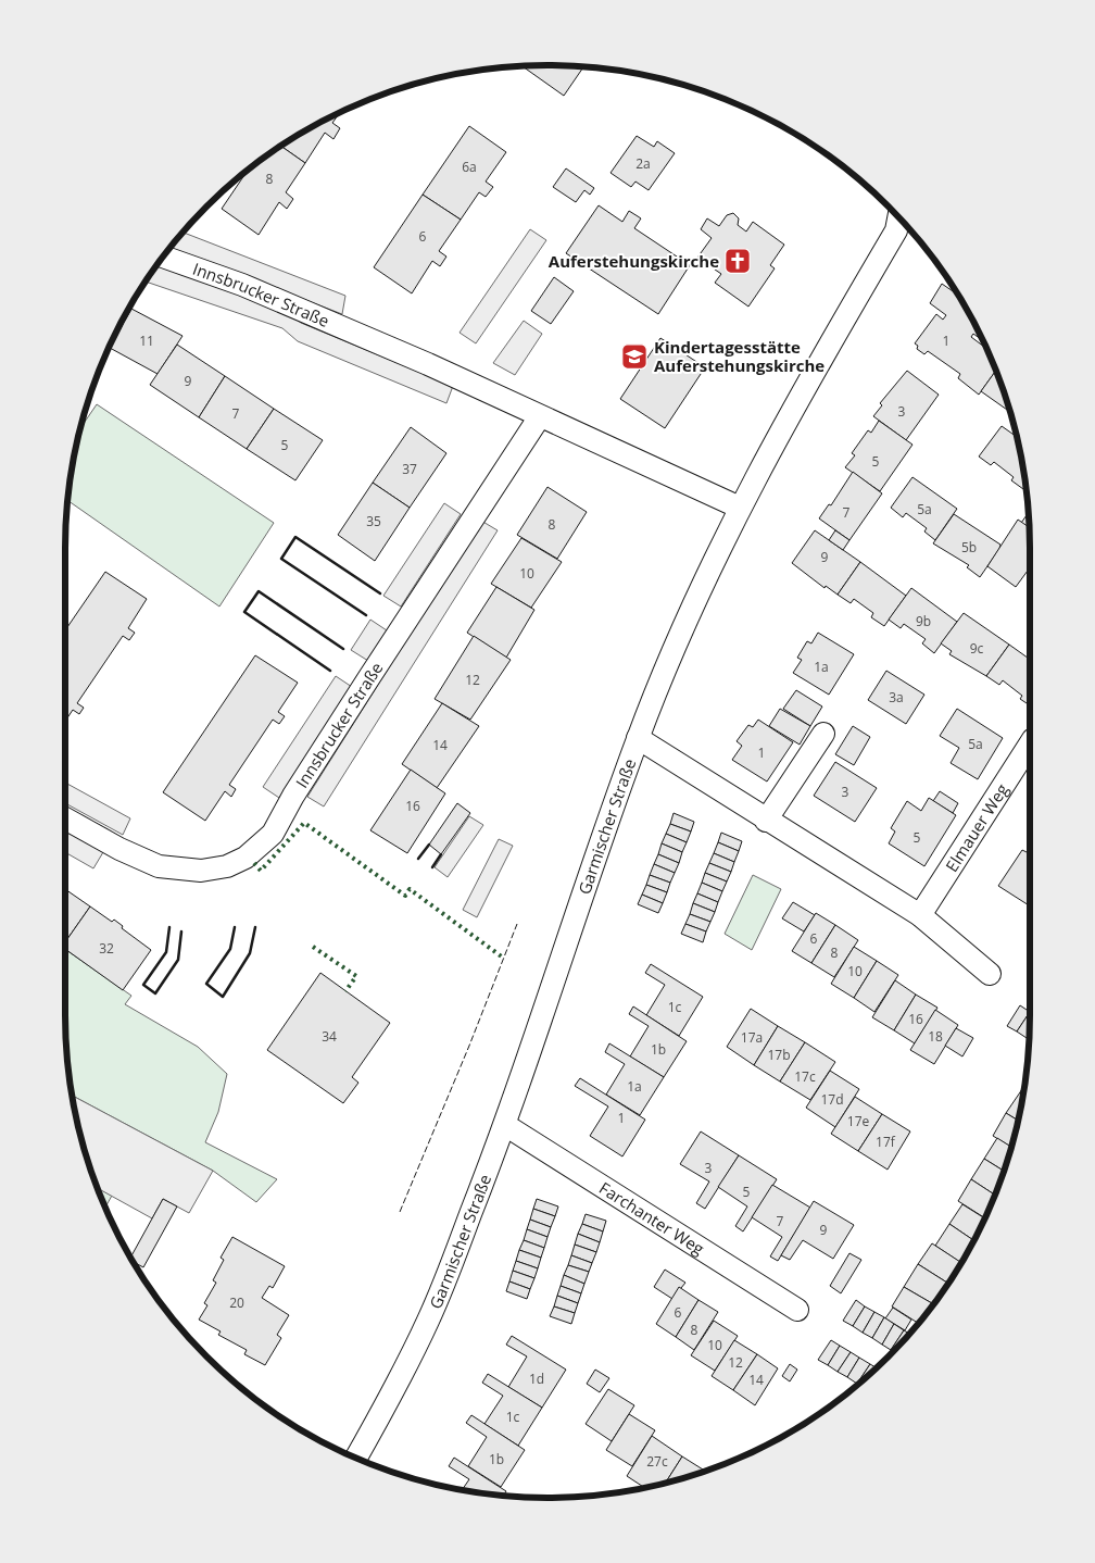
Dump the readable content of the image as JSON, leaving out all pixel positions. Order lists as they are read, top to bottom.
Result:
{
  "streets": {
    "street": [
      "Innsbrucker Straße",
      "Garmischer Straße",
      "Elmauer Weg",
      "Farchanter Weg"
    ]
  },
  "crossings": [
    ["Innsbrucker Straße", "Garmischer Straße"],
    ["Garmischer Straße", "Farchanter Weg"]
  ],
  "places": {
    "church": ["Auferstehungskirche"],
    "school or university": ["Kindertagesstätte Auferstehungskirche"]
  },
  "house_numbers": [
    "2a",
    "6a",
    "8",
    "6",
    "11",
    "1",
    "9",
    "3",
    "7",
    "5",
    "5",
    "37",
    "5a",
    "7",
    "35",
    "8",
    "5b",
    "9",
    "10",
    "9b",
    "9c",
    "1a",
    "12",
    "3a",
    "5a",
    "14",
    "1",
    "3",
    "16",
    "5",
    "6",
    "32",
    "8",
    "10",
    "1c",
    "16",
    "34",
    "18",
    "17a",
    "1b",
    "17b",
    "17c",
    "1a",
    "17d",
    "1",
    "17e",
    "17f",
    "3",
    "5",
    "7",
    "9",
    "20",
    "6",
    "8",
    "10",
    "12",
    "1d",
    "14",
    "1c",
    "1b",
    "27c"
  ]
}
